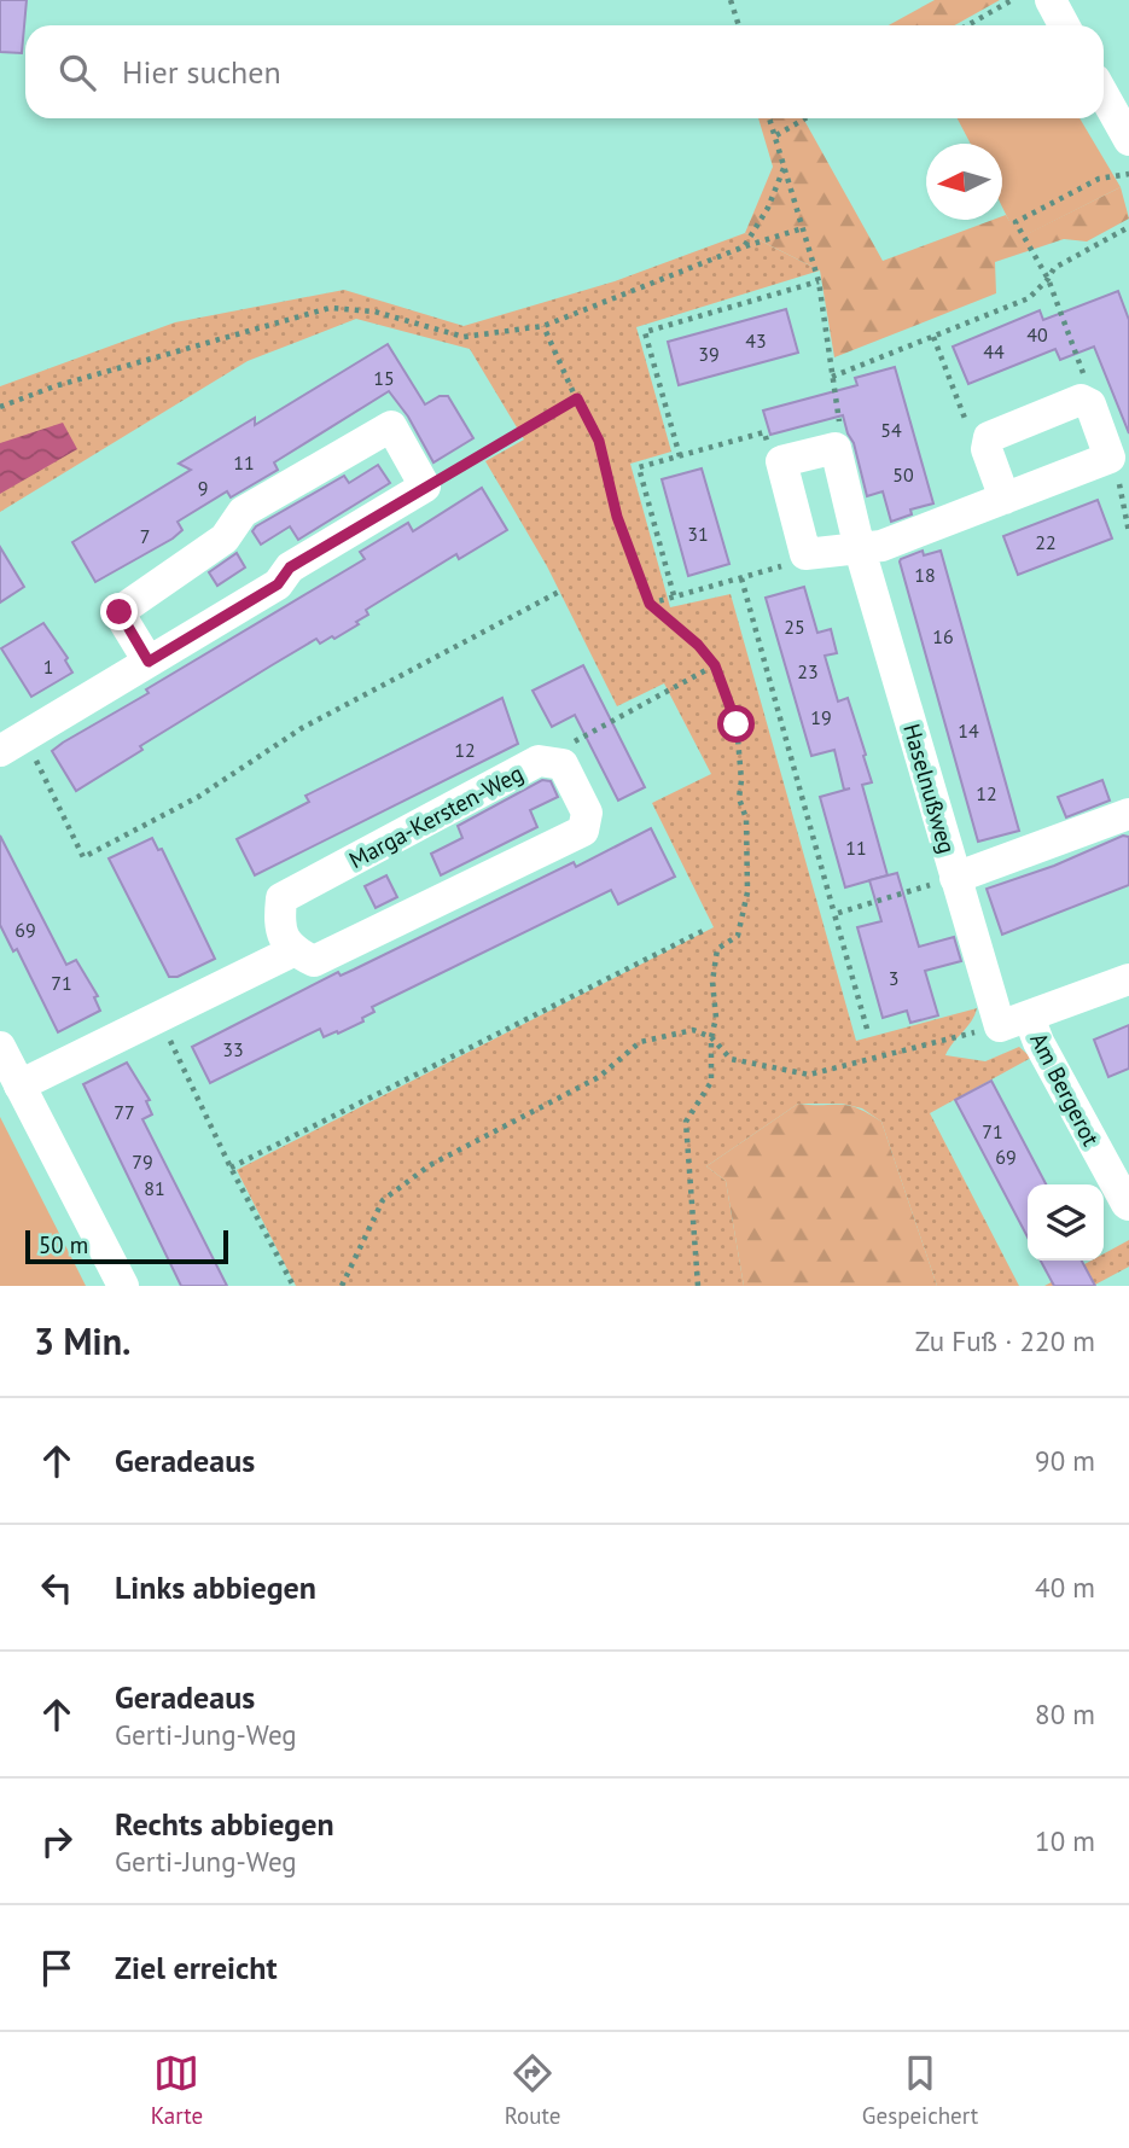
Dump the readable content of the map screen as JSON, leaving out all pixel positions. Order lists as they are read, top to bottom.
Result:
{
  "streets": {
    "street": ["Haselnußweg", "Marga-Kersten-Weg", "Am Bergerot"]
  },
  "crossings": [
    ["Haselnußweg", "Am Bergerot"]
  ],
  "house_numbers": [
    "40",
    "43",
    "44",
    "39",
    "15",
    "54",
    "11",
    "50",
    "9",
    "31",
    "7",
    "22",
    "18",
    "25",
    "16",
    "1",
    "23",
    "19",
    "14",
    "12",
    "12",
    "11",
    "69",
    "3",
    "71",
    "33",
    "77",
    "71",
    "69",
    "79",
    "81"
  ],
  "scale_bar": "50 m",
  "north": "left",
  "page": {
    "search": "Hier suchen",
    "scale": "50 m",
    "heading": ["3 Min.", "Zu Fuß · 220 m"],
    "list": [
      ["Geradeaus", "90 m"],
      ["Links abbiegen", "40 m"],
      ["Geradeaus", "Gerti-Jung-Weg", "80 m"],
      ["Rechts abbiegen", "Gerti-Jung-Weg", "10 m"],
      "Ziel erreicht"
    ],
    "nav": ["Karte", "Route", "Gespeichert"]
  }
}
